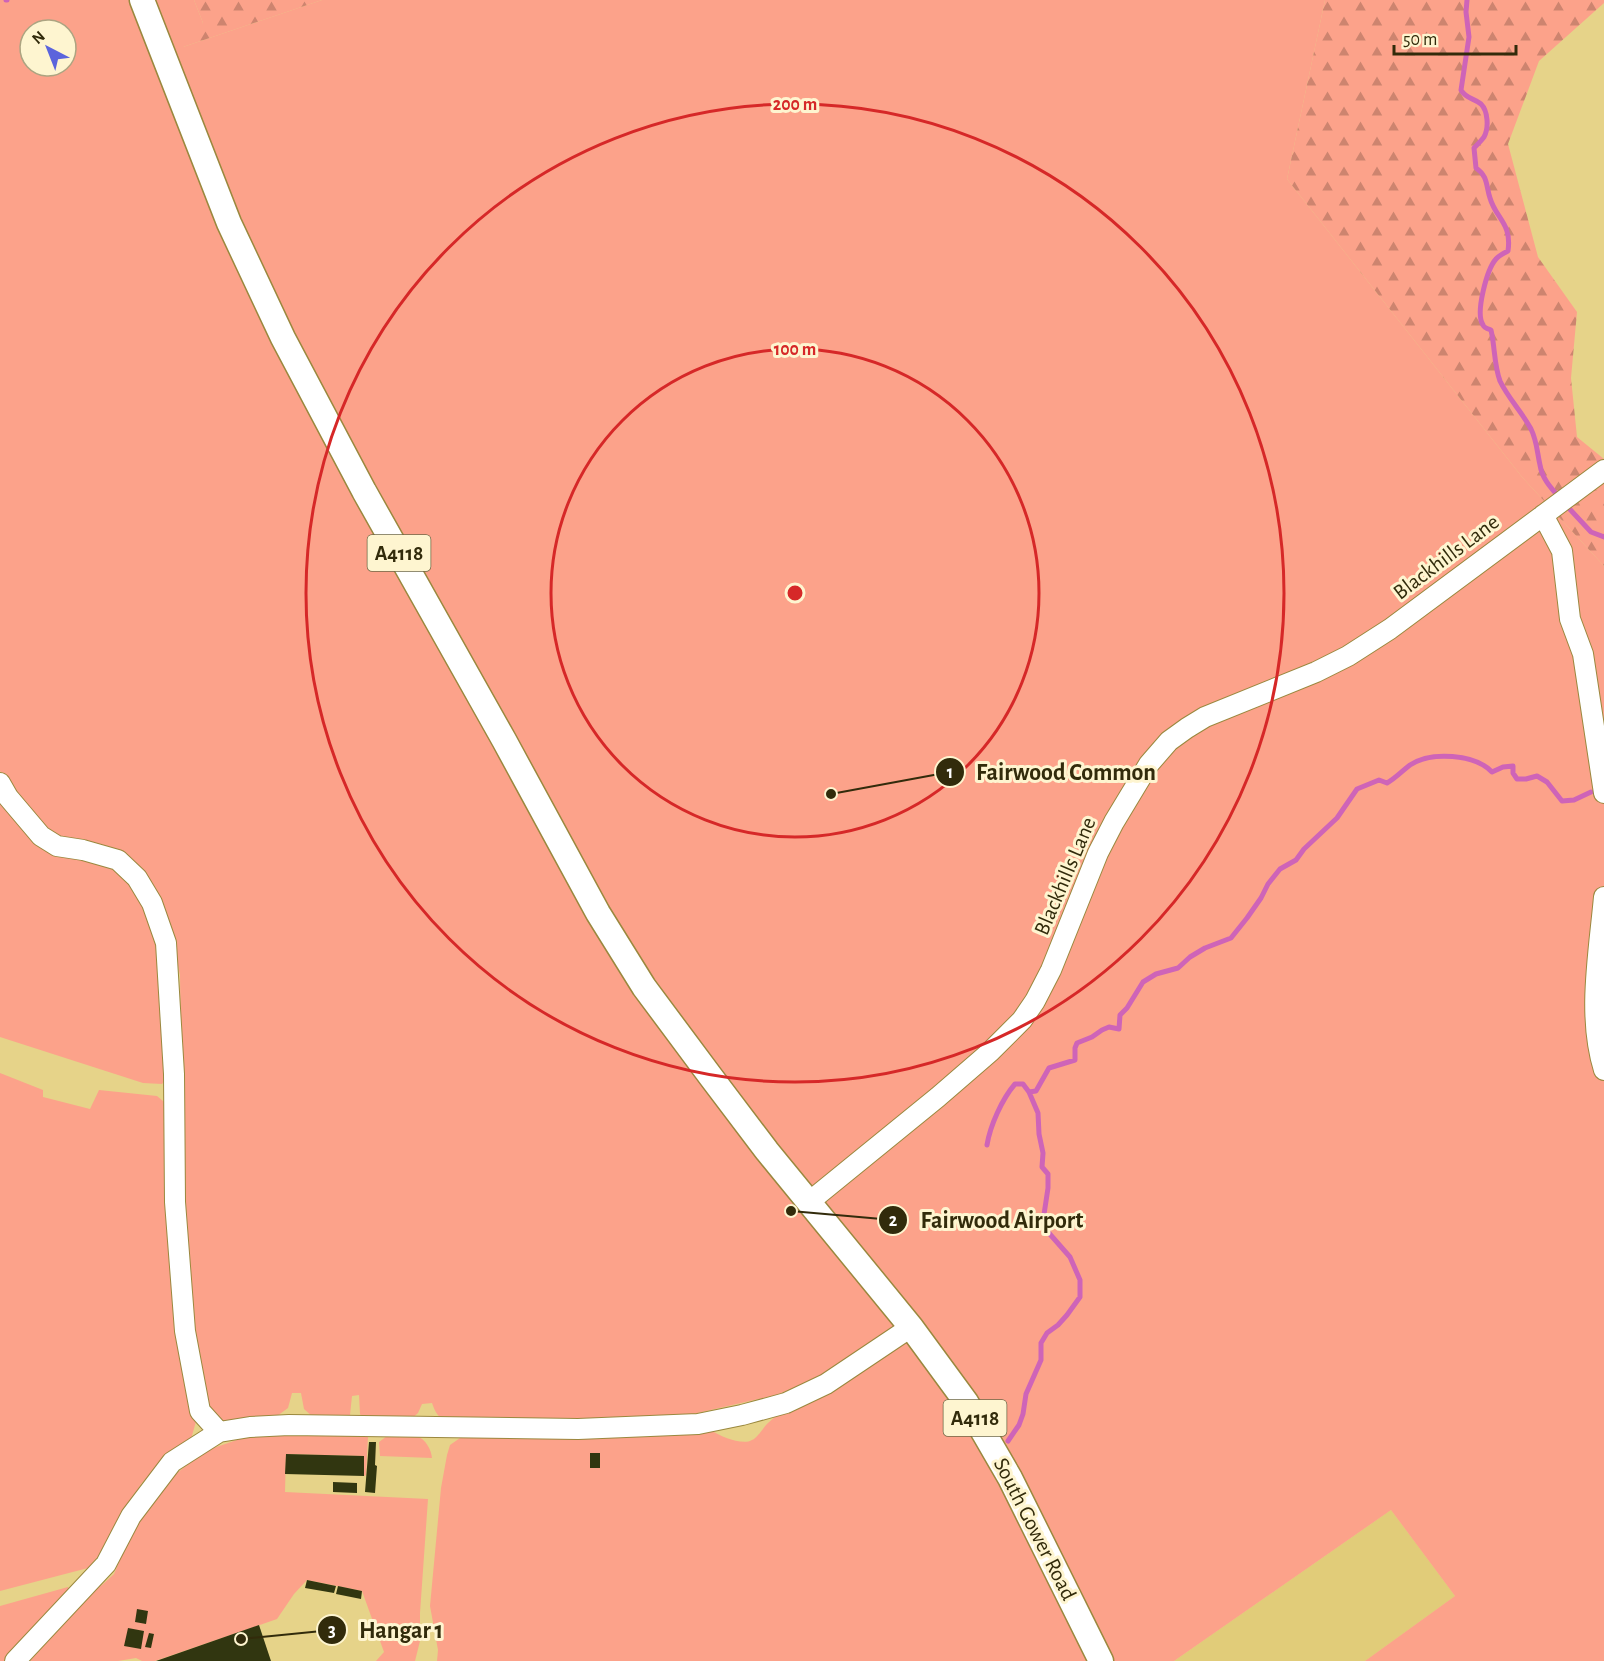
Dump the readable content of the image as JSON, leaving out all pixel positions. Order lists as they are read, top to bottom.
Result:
{
  "streets": {
    "main road": ["A4118", "South Gower Road"],
    "street": ["Blackhills Lane"]
  },
  "crossings": [
    ["A4118", "Blackhills Lane"],
    ["A4118", "South Gower Road"],
    ["Blackhills Lane", "South Gower Road"]
  ],
  "places": ["Fairwood Common", "Fairwood Airport", "Hangar 1"],
  "scale_bar": "50 m",
  "north": "top left",
  "rings": ["200 m", "100 m"]
}
